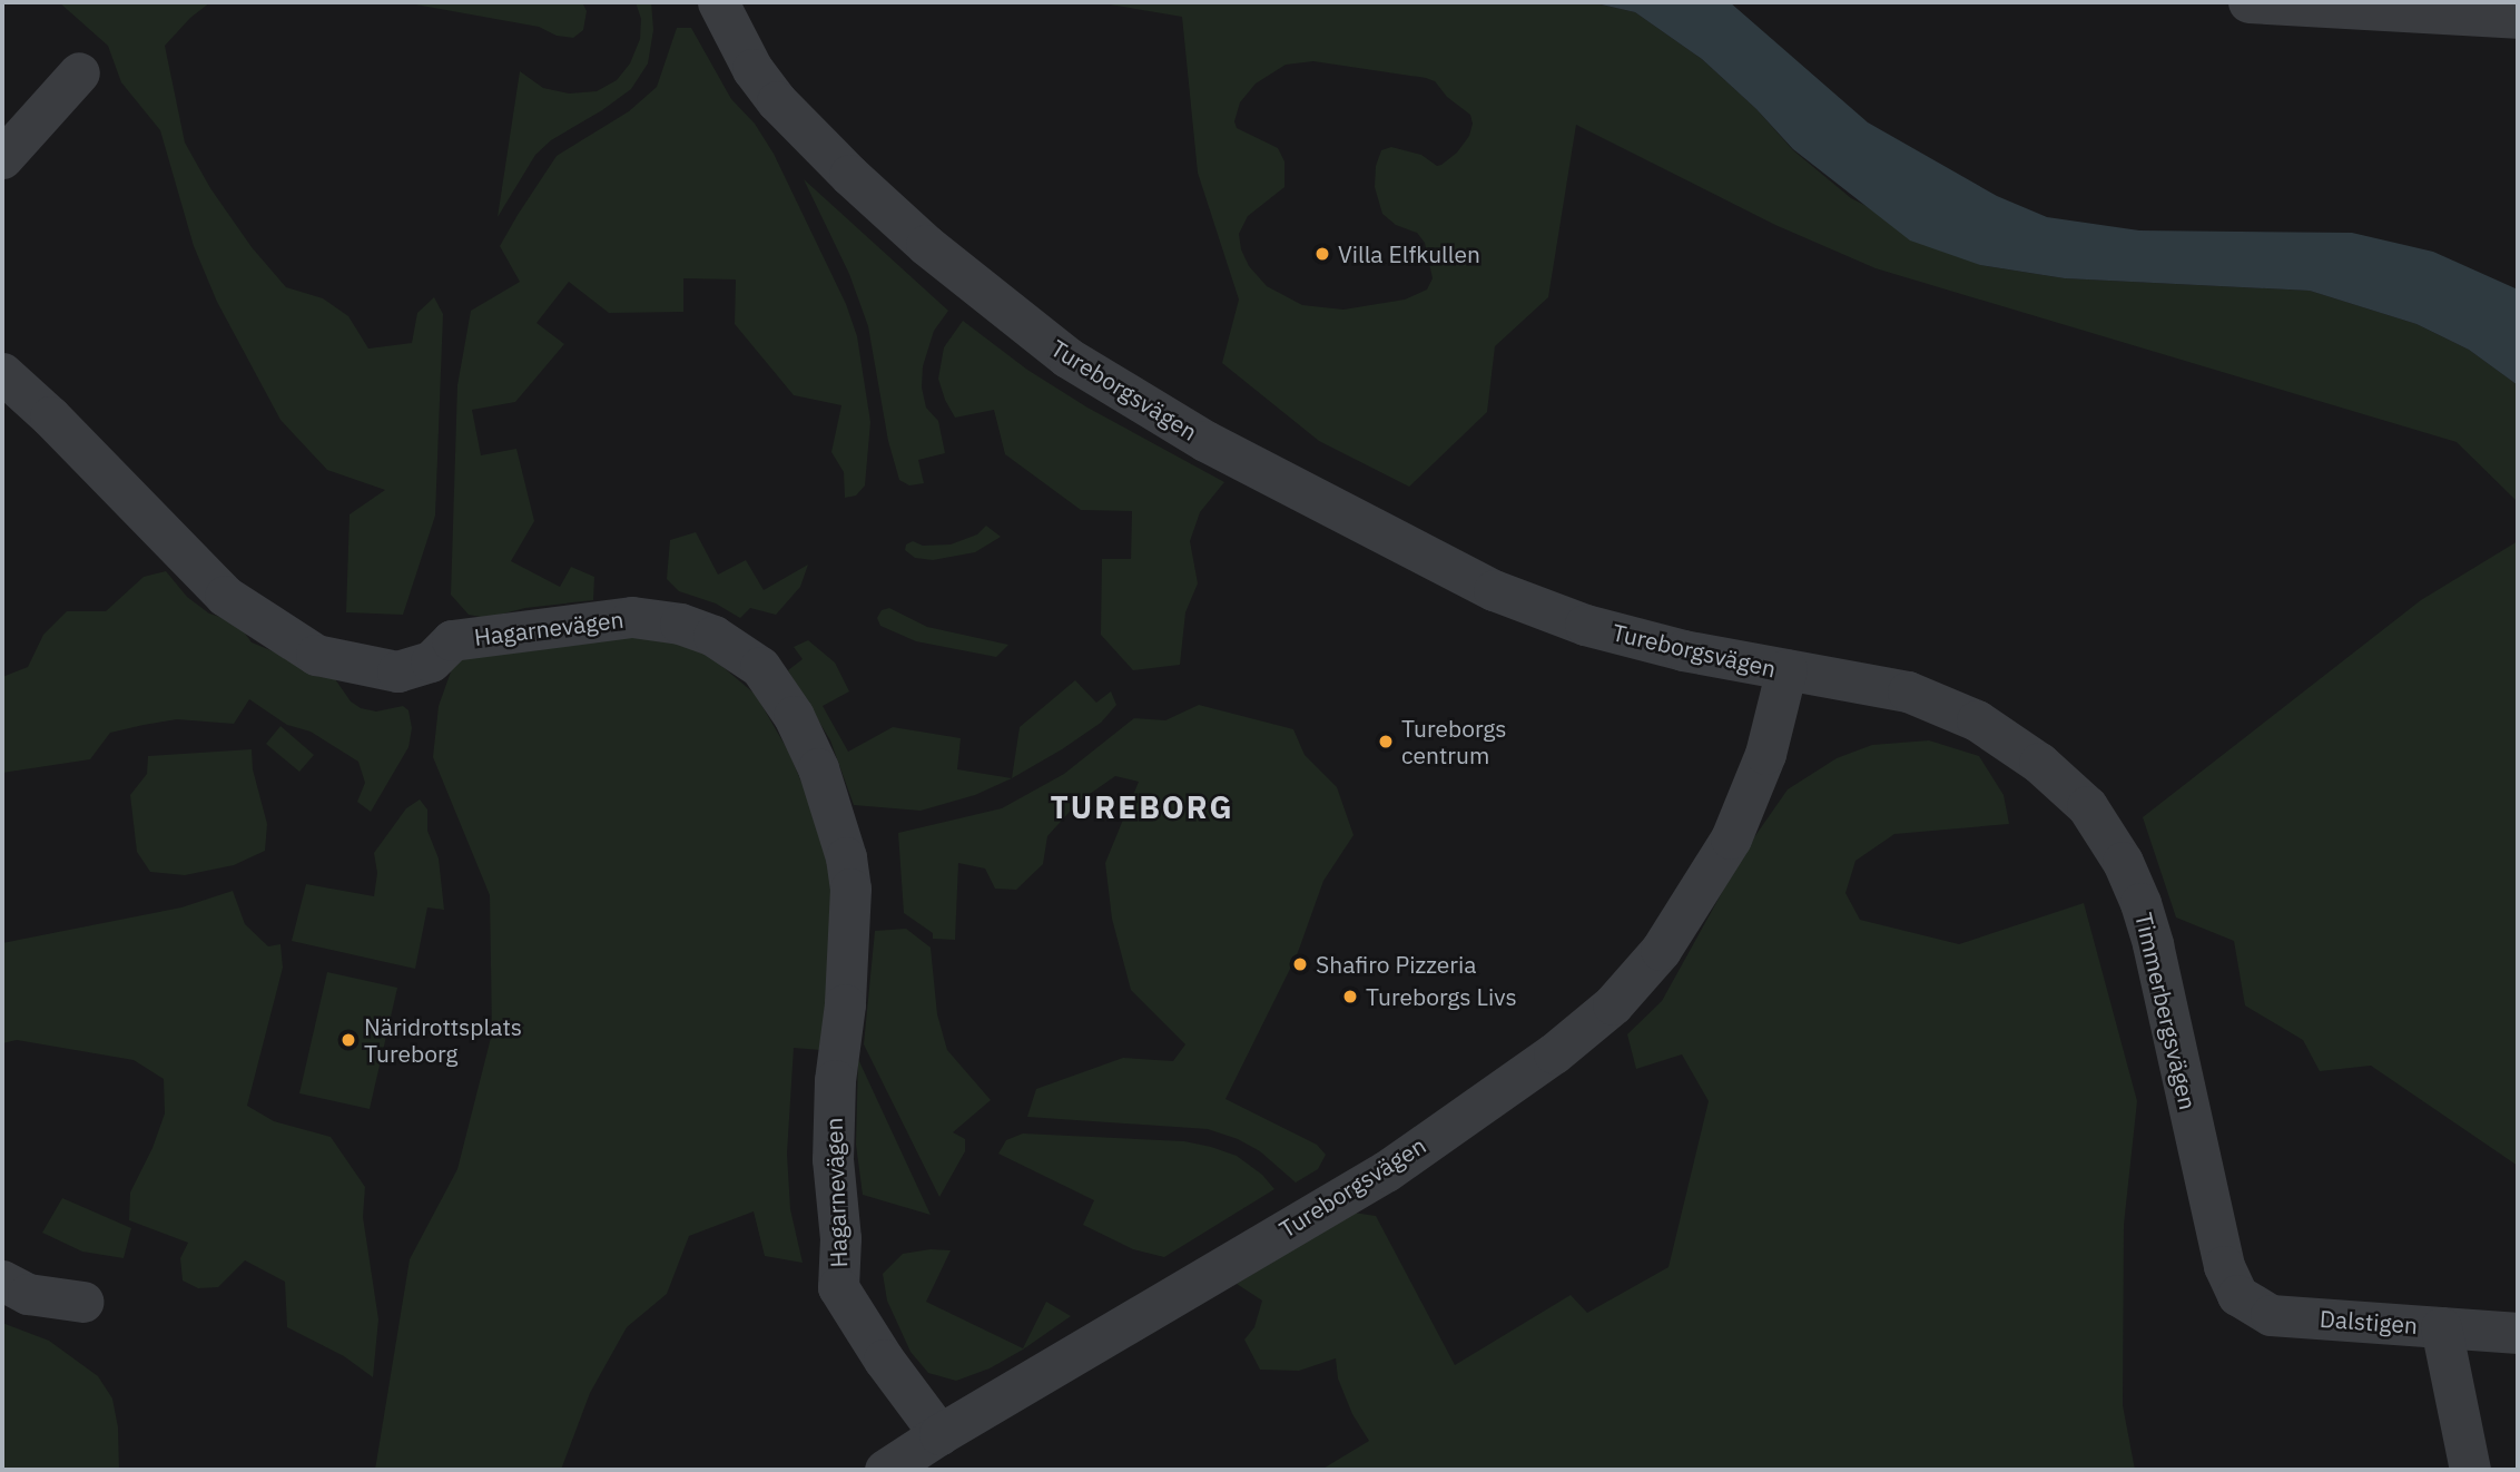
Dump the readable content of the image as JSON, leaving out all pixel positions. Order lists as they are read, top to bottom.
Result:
{
  "streets": {
    "street": [
      "Tureborgsvägen",
      "Hagarnevägen",
      "Timmerbergsvägen",
      "Dalstigen"
    ]
  },
  "crossings": [
    ["Tureborgsvägen", "Hagarnevägen"],
    ["Tureborgsvägen", "Timmerbergsvägen"],
    ["Timmerbergsvägen", "Dalstigen"]
  ],
  "districts": ["TUREBORG"],
  "places": [
    "Villa Elfkullen",
    "Tureborgs centrum",
    "Shafiro Pizzeria",
    "Tureborgs Livs",
    "Näridrottsplats Tureborg"
  ]
}
